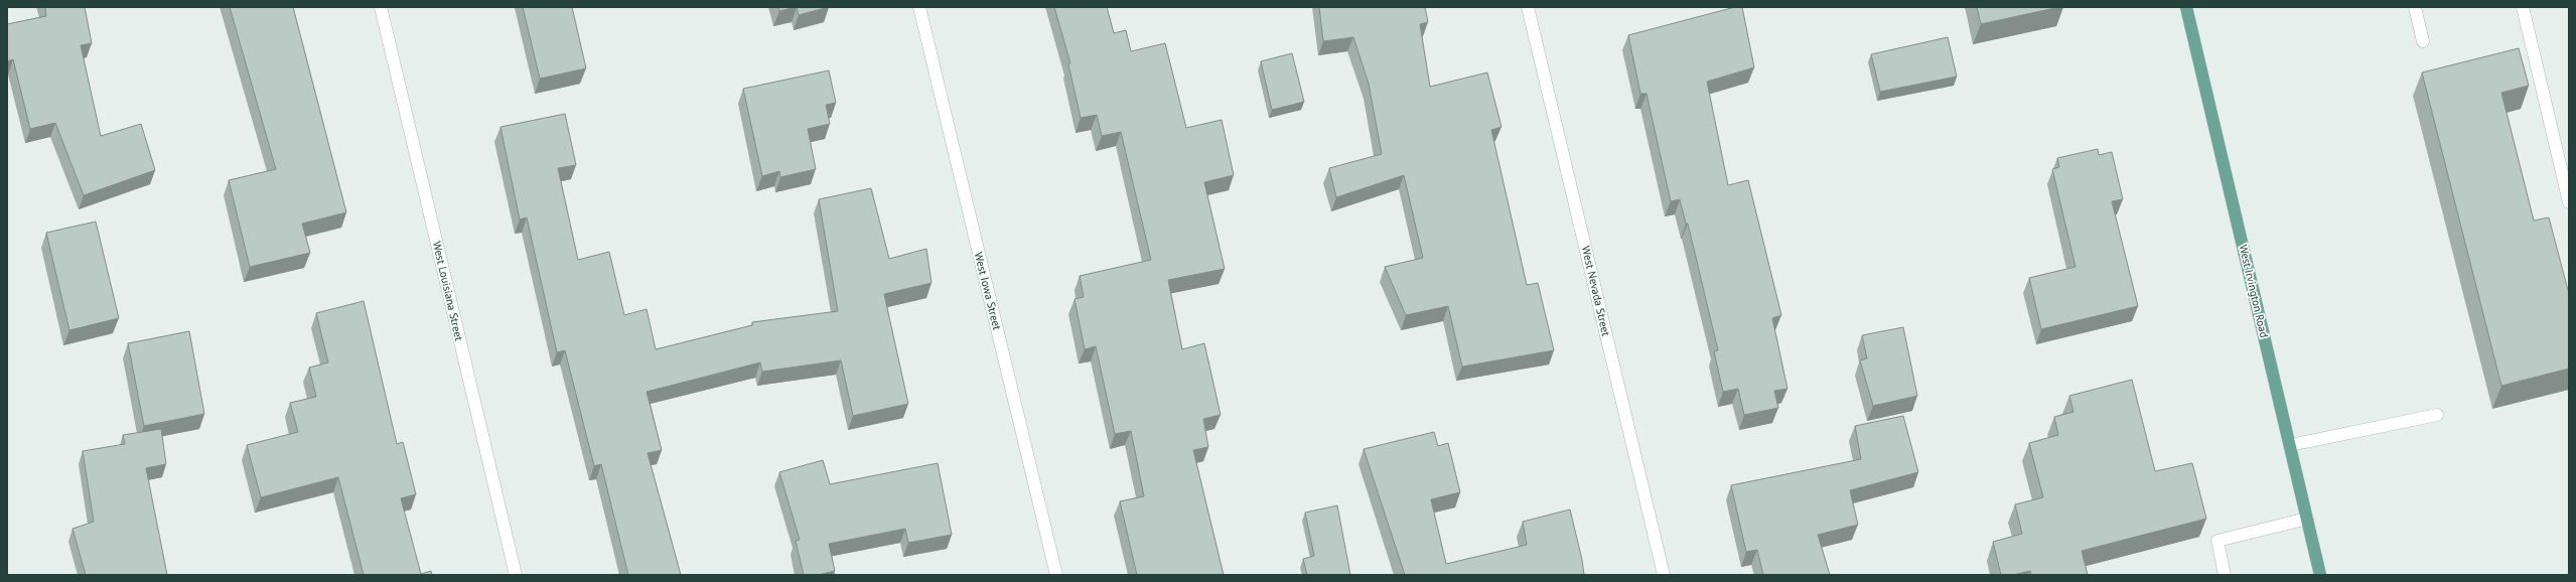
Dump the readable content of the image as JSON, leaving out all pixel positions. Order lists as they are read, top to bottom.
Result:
{
  "streets": {
    "main road": ["West Irvington Road"],
    "street": ["West Louisiana Street", "West Iowa Street", "West Nevada Street"]
  }
}
